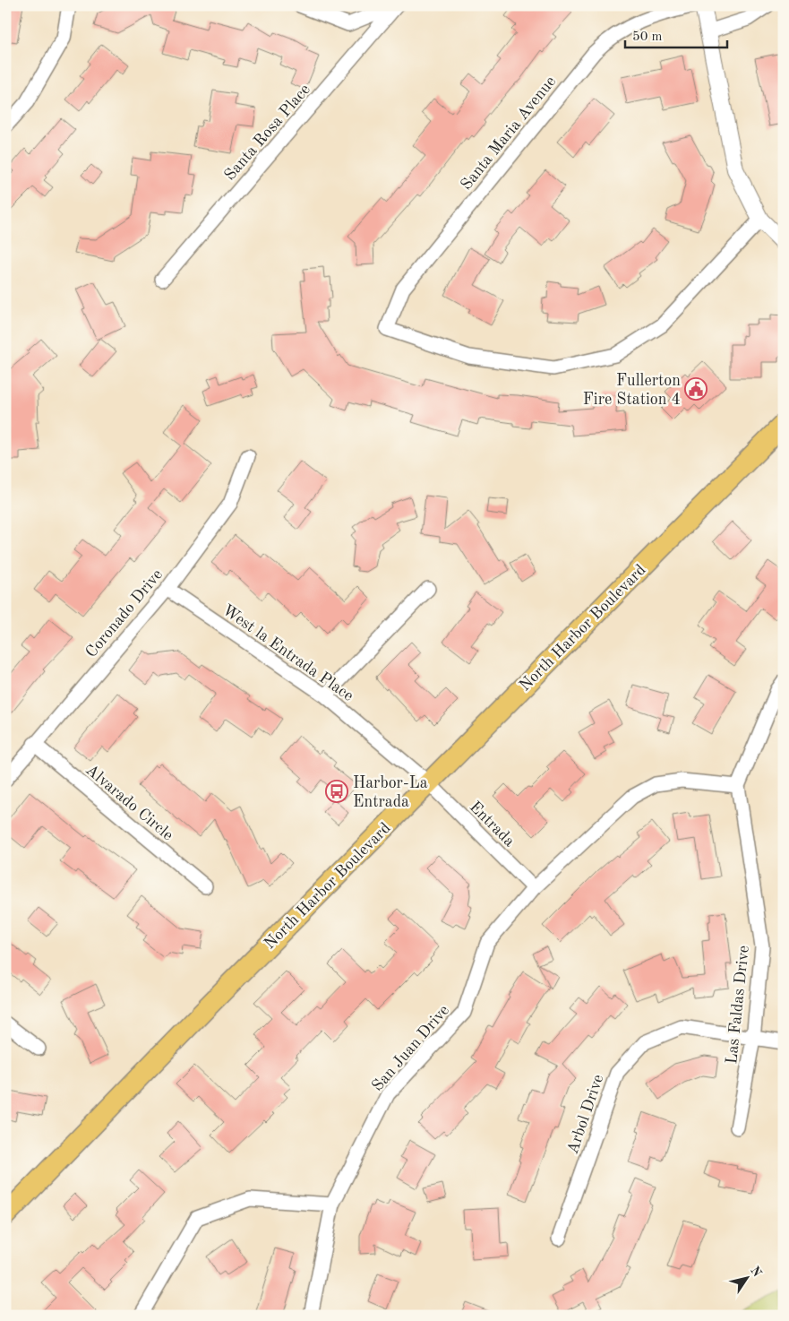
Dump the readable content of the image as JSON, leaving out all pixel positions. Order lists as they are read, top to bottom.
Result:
{
  "streets": {
    "main road": ["North Harbor Boulevard"],
    "street": [
      "Santa Rosa Place",
      "Santa Maria Avenue",
      "Coronado Drive",
      "West la Entrada Place",
      "Alvarado Circle",
      "Entrada",
      "Las Faldas Drive",
      "San Juan Drive",
      "Arbol Drive"
    ]
  },
  "crossings": [
    ["Coronado Drive", "West la Entrada Place"],
    ["Coronado Drive", "Alvarado Circle"],
    ["North Harbor Boulevard", "West la Entrada Place"],
    ["North Harbor Boulevard", "Entrada"],
    ["West la Entrada Place", "Entrada"],
    ["Entrada", "San Juan Drive"],
    ["Las Faldas Drive", "San Juan Drive"],
    ["Las Faldas Drive", "Arbol Drive"]
  ],
  "places": {
    "public building": ["Fullerton Fire Station 4"],
    "bus stop": ["Harbor-La Entrada"]
  },
  "scale_bar": "50 m",
  "north": "top right"
}
